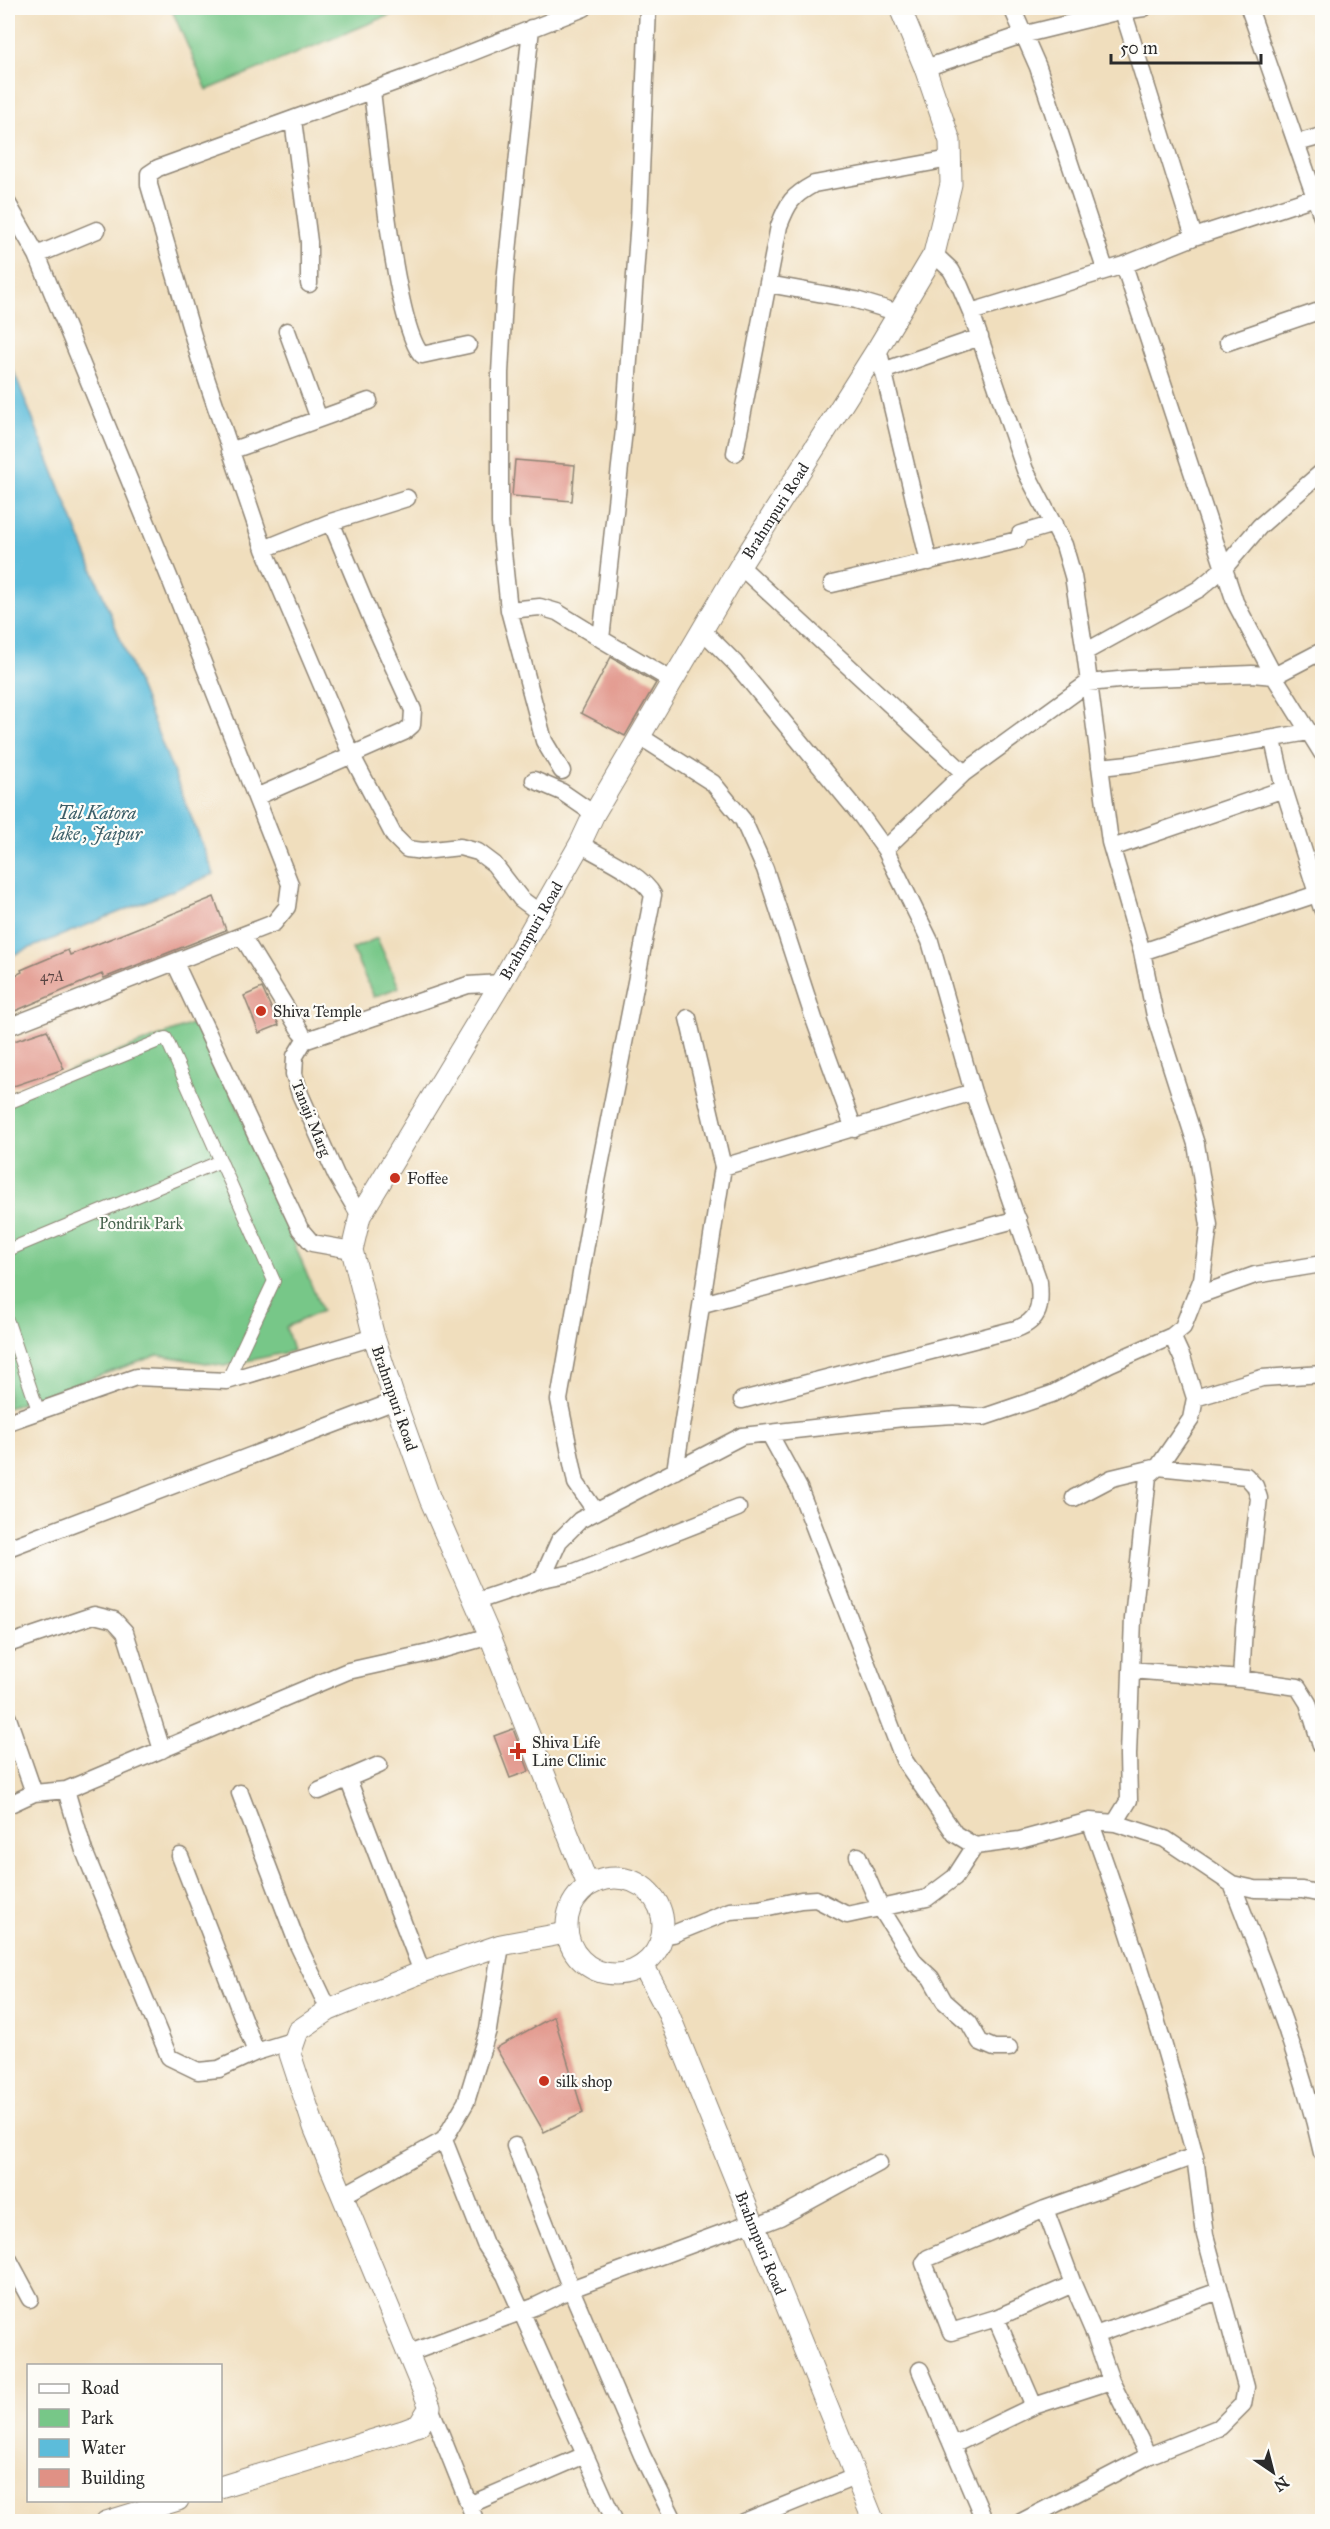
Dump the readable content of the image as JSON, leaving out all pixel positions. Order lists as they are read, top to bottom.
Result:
{
  "streets": {
    "street": ["Brahmpuri Road", "Tanaji Marg"]
  },
  "crossings": [
    ["Brahmpuri Road", "Tanaji Marg"]
  ],
  "water": ["Tal Katora lake , Jaipur"],
  "parks": ["Pondrik Park"],
  "places": {
    "other": ["Shiva Temple", "Foffee", "silk shop"],
    "health": ["Shiva Life Line Clinic"]
  },
  "house_numbers": ["47A"],
  "legend": [
    "Road",
    "Park",
    "Water",
    "Building"
  ],
  "scale_bar": "50 m",
  "north": "bottom right"
}
